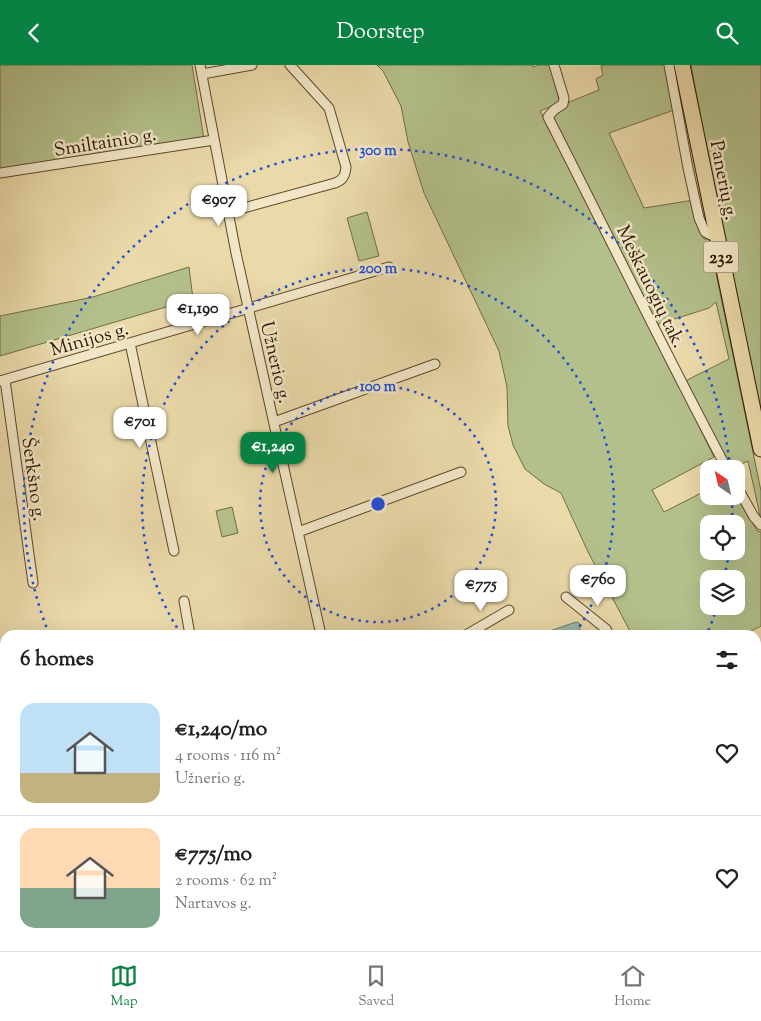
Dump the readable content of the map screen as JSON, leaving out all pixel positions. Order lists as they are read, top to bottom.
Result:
{
  "streets": {
    "main road": ["Panerių g.", "232"],
    "street": [
      "Smiltainio g.",
      "Meškauogių tak.",
      "Minijos g.",
      "Užnerio g.",
      "Šerkšno g."
    ]
  },
  "crossings": [
    ["Smiltainio g.", "Užnerio g."],
    ["Minijos g.", "Užnerio g."],
    ["Minijos g.", "Šerkšno g."]
  ],
  "north": "top left",
  "page": {
    "header": "Doorstep",
    "price": [
      "€907",
      "€1,190",
      "€701",
      "€1,240",
      "€760",
      "€775"
    ],
    "heading": "6 homes",
    "list": [
      {
        "name": "€1,240/mo",
        "note": "4 rooms · 116 m² · Užnerio g."
      },
      {
        "name": "€775/mo",
        "note": "2 rooms · 62 m² · Nartavos g."
      }
    ],
    "tabs": ["Map", "Saved", "Home"]
  },
  "rings": ["300 m", "200 m", "100 m"]
}
